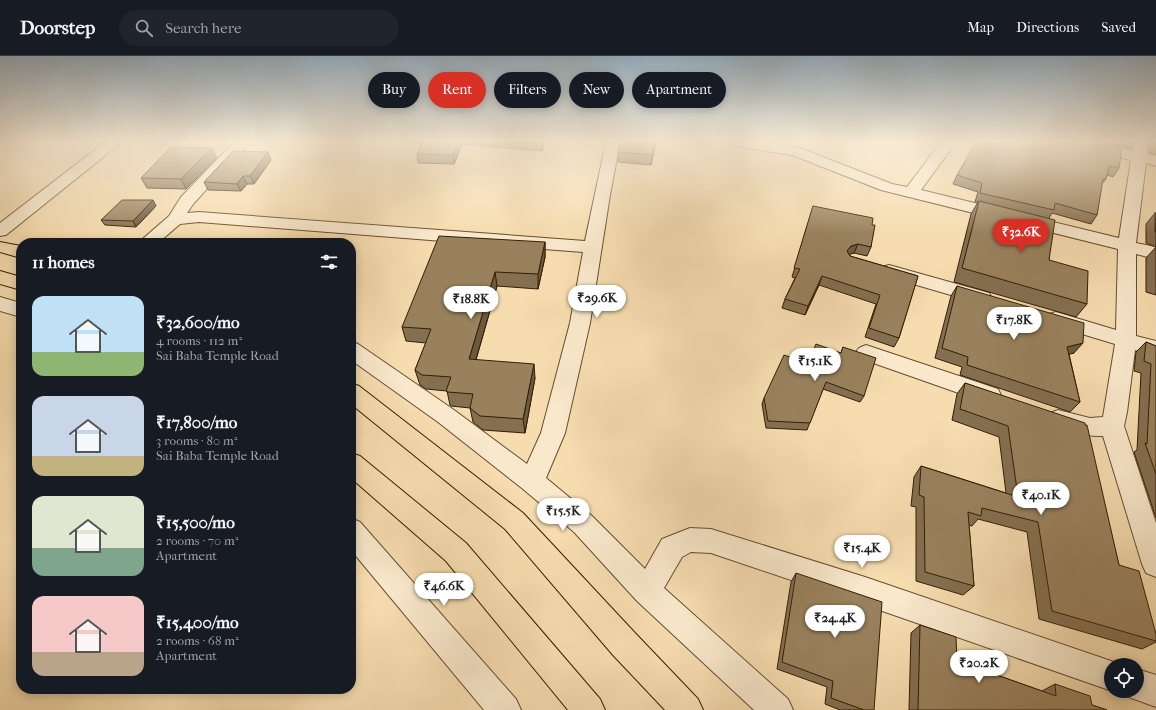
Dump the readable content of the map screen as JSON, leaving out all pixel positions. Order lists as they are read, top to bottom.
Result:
{
  "page": {
    "header": "Doorstep",
    "search": "Search here",
    "nav": ["Map", "Directions", "Saved"],
    "chip": [
      "Buy",
      "Rent",
      "Filters",
      "New",
      "Apartment"
    ],
    "price": [
      "₹32.6K",
      "₹29.6K",
      "₹18.8K",
      "₹17.8K",
      "₹15.1K",
      "₹40.1K",
      "₹15.5K",
      "₹15.4K",
      "₹46.6K",
      "₹24.4K",
      "₹20.2K"
    ],
    "heading": "11 homes",
    "list": [
      {
        "name": "₹32,600/mo",
        "note": "4 rooms · 112 m² · Sai Baba Temple Road"
      },
      {
        "name": "₹17,800/mo",
        "note": "3 rooms · 80 m² · Sai Baba Temple Road"
      },
      {
        "name": "₹15,500/mo",
        "note": "2 rooms · 70 m² · Apartment"
      },
      {
        "name": "₹15,400/mo",
        "note": "2 rooms · 68 m² · Apartment"
      }
    ]
  }
}
